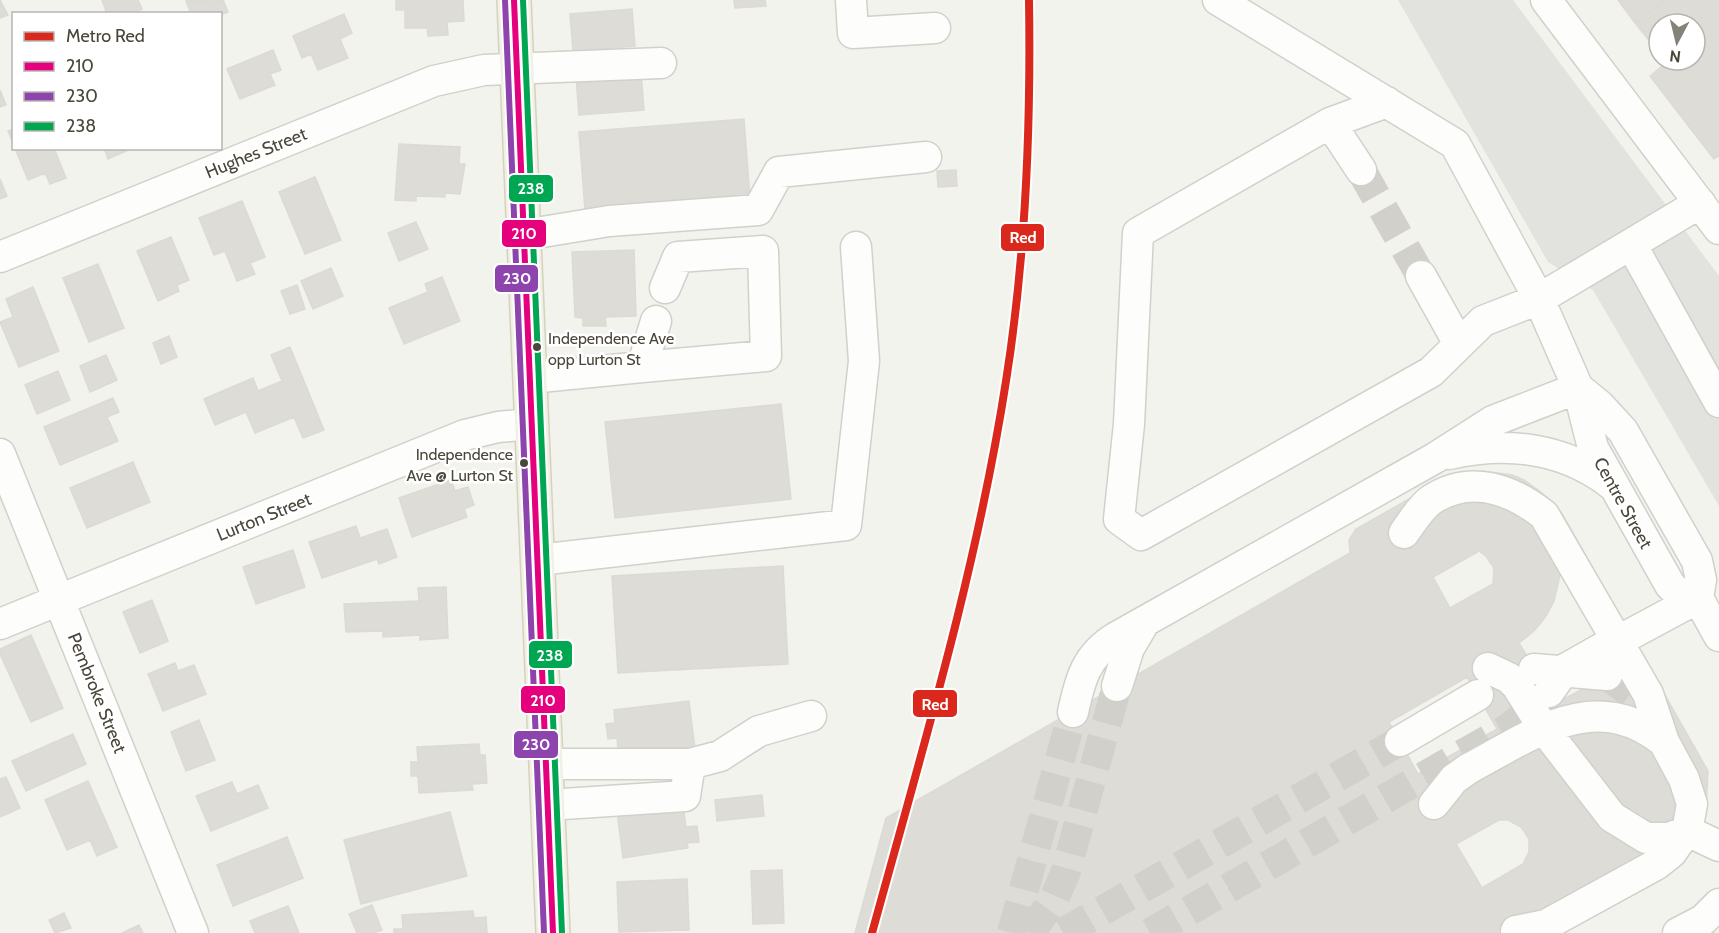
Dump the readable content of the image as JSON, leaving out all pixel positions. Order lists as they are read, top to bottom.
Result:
{
  "streets": {
    "street": [
      "Hughes Street",
      "Centre Street",
      "Lurton Street",
      "Pembroke Street"
    ]
  },
  "crossings": [
    ["Lurton Street", "Pembroke Street"]
  ],
  "places": ["Independence Ave opp Lurton St", "Independence Ave @ Lurton St"],
  "lines": [
    "metro line Red",
    "transit line 210",
    "transit line 230",
    "transit line 238"
  ],
  "legend": [
    "Metro Red",
    "210",
    "230",
    "238"
  ],
  "north": "bottom"
}
